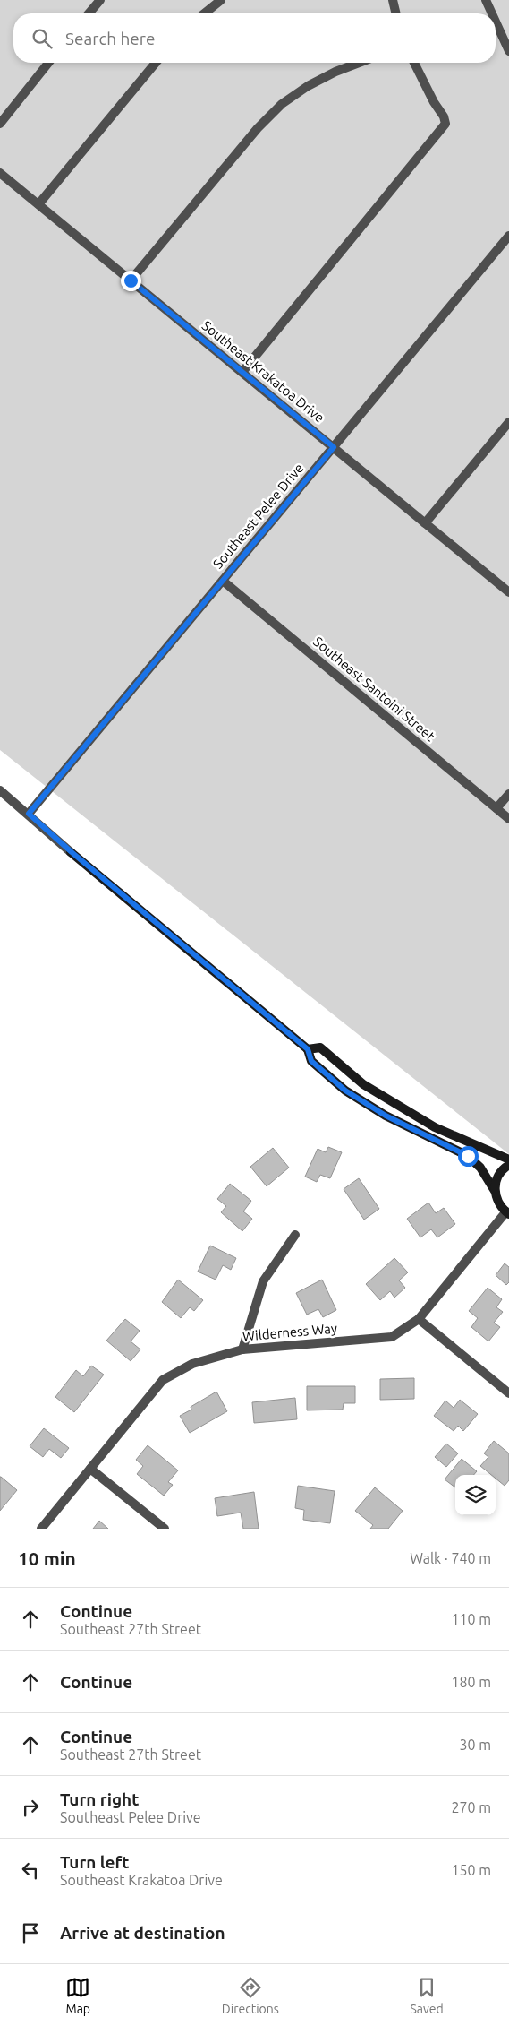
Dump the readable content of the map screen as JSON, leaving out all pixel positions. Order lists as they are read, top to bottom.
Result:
{
  "streets": {
    "street": [
      "Southeast Krakatoa Drive",
      "Southeast Pelee Drive",
      "Southeast Santoini Street",
      "Wilderness Way"
    ]
  },
  "crossings": [
    ["Southeast Krakatoa Drive", "Southeast Pelee Drive"],
    ["Southeast Pelee Drive", "Southeast Santoini Street"]
  ],
  "page": {
    "search": "Search here",
    "heading": ["10 min", "Walk · 740 m"],
    "list": [
      ["Continue", "Southeast 27th Street", "110 m"],
      ["Continue", "180 m"],
      ["Continue", "Southeast 27th Street", "30 m"],
      ["Turn right", "Southeast Pelee Drive", "270 m"],
      ["Turn left", "Southeast Krakatoa Drive", "150 m"],
      "Arrive at destination"
    ],
    "nav": ["Map", "Directions", "Saved"]
  }
}
